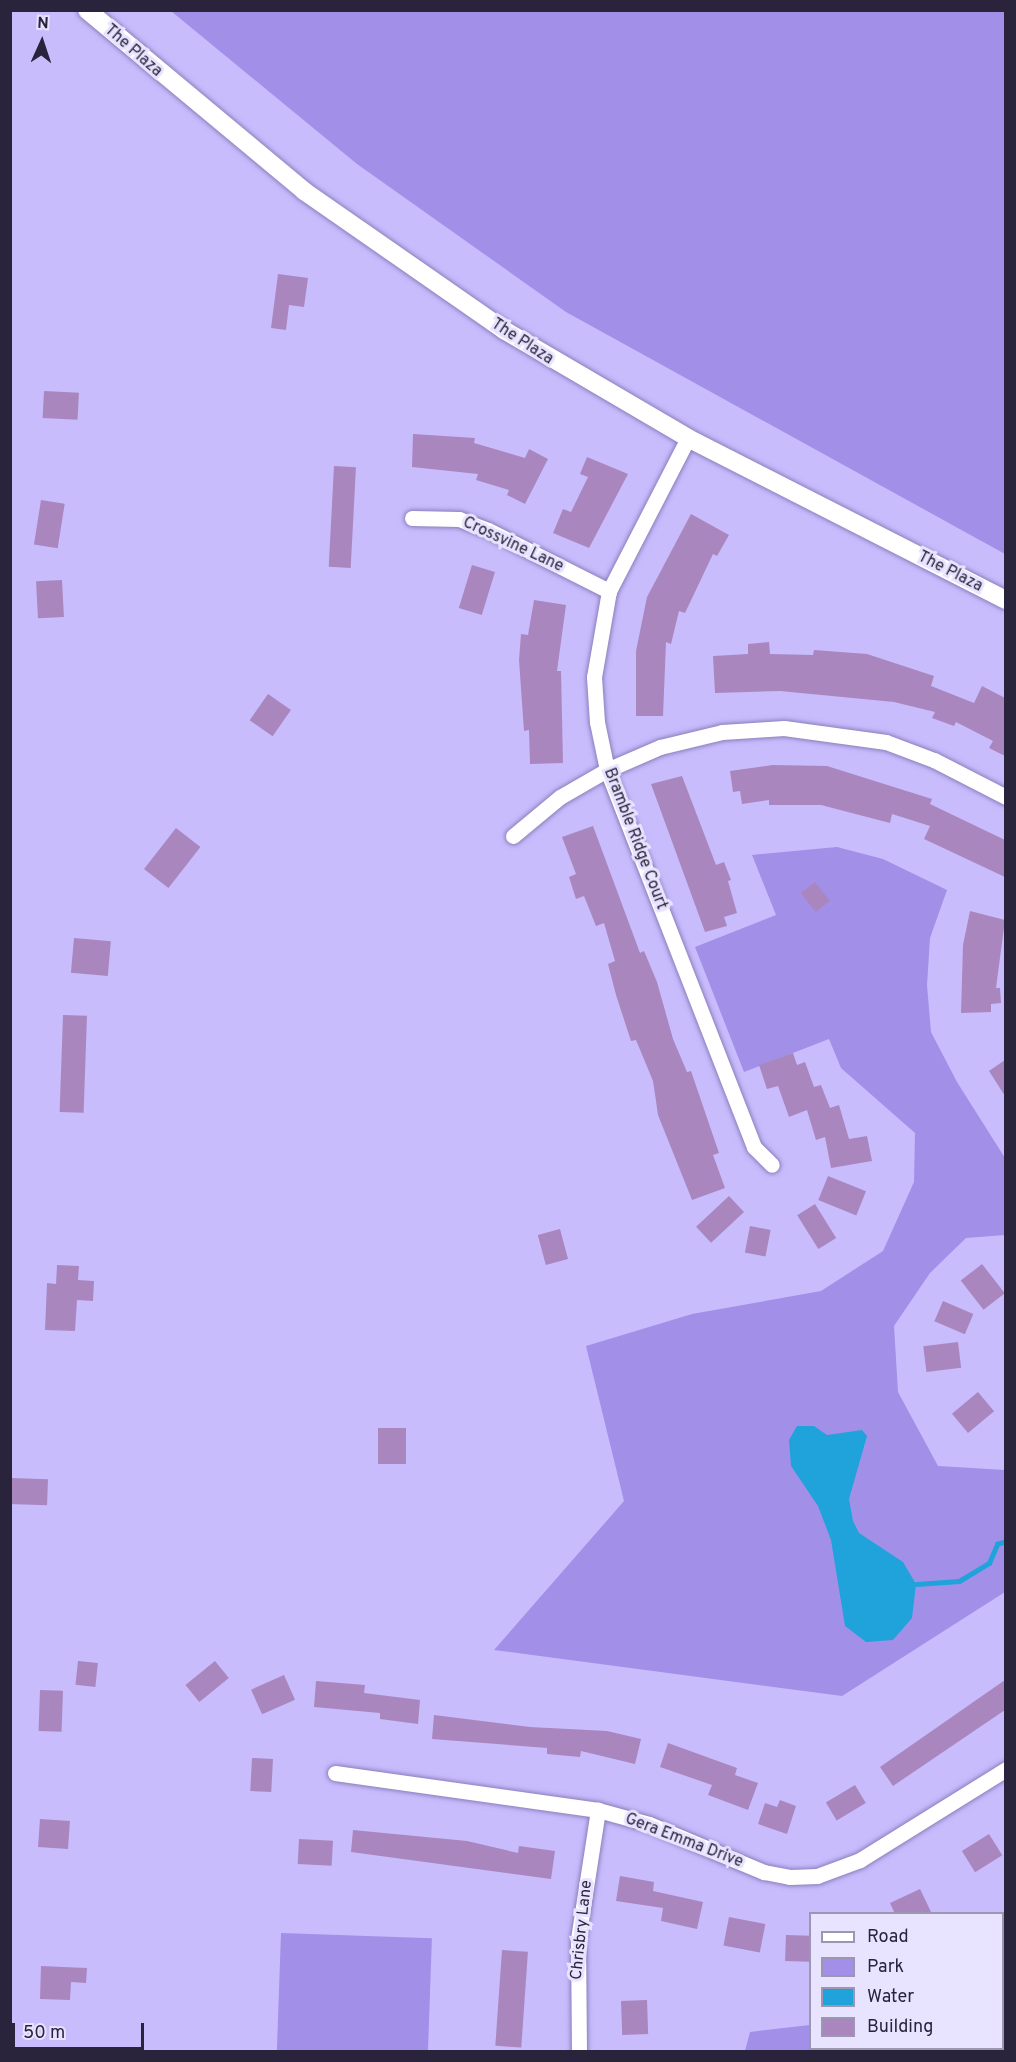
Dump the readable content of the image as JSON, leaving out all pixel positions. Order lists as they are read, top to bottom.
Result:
{
  "streets": {
    "street": [
      "The Plaza",
      "Crossvine Lane",
      "Bramble Ridge Court",
      "Gera Emma Drive",
      "Chrisbry Lane"
    ]
  },
  "crossings": [
    ["The Plaza", "Bramble Ridge Court"],
    ["Crossvine Lane", "Bramble Ridge Court"],
    ["Gera Emma Drive", "Chrisbry Lane"]
  ],
  "legend": [
    "Road",
    "Park",
    "Water",
    "Building"
  ],
  "scale_bar": "50 m",
  "north": "top"
}
